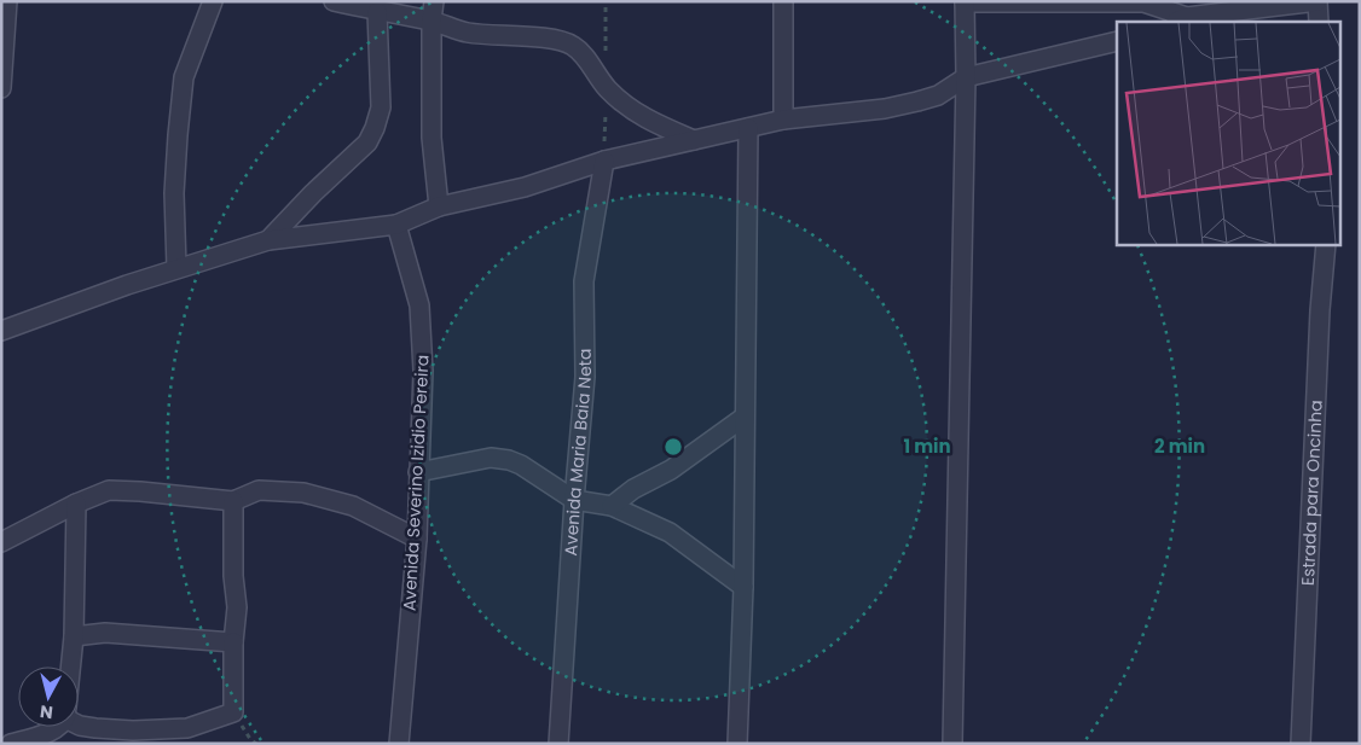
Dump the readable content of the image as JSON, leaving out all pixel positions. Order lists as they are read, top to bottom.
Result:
{
  "streets": {
    "street": ["Avenida Maria Baia Neta", "Avenida Severino Izidio Pereira", "Estrada para Oncinha"]
  },
  "north": "bottom",
  "rings": ["1 min", "2 min"]
}
